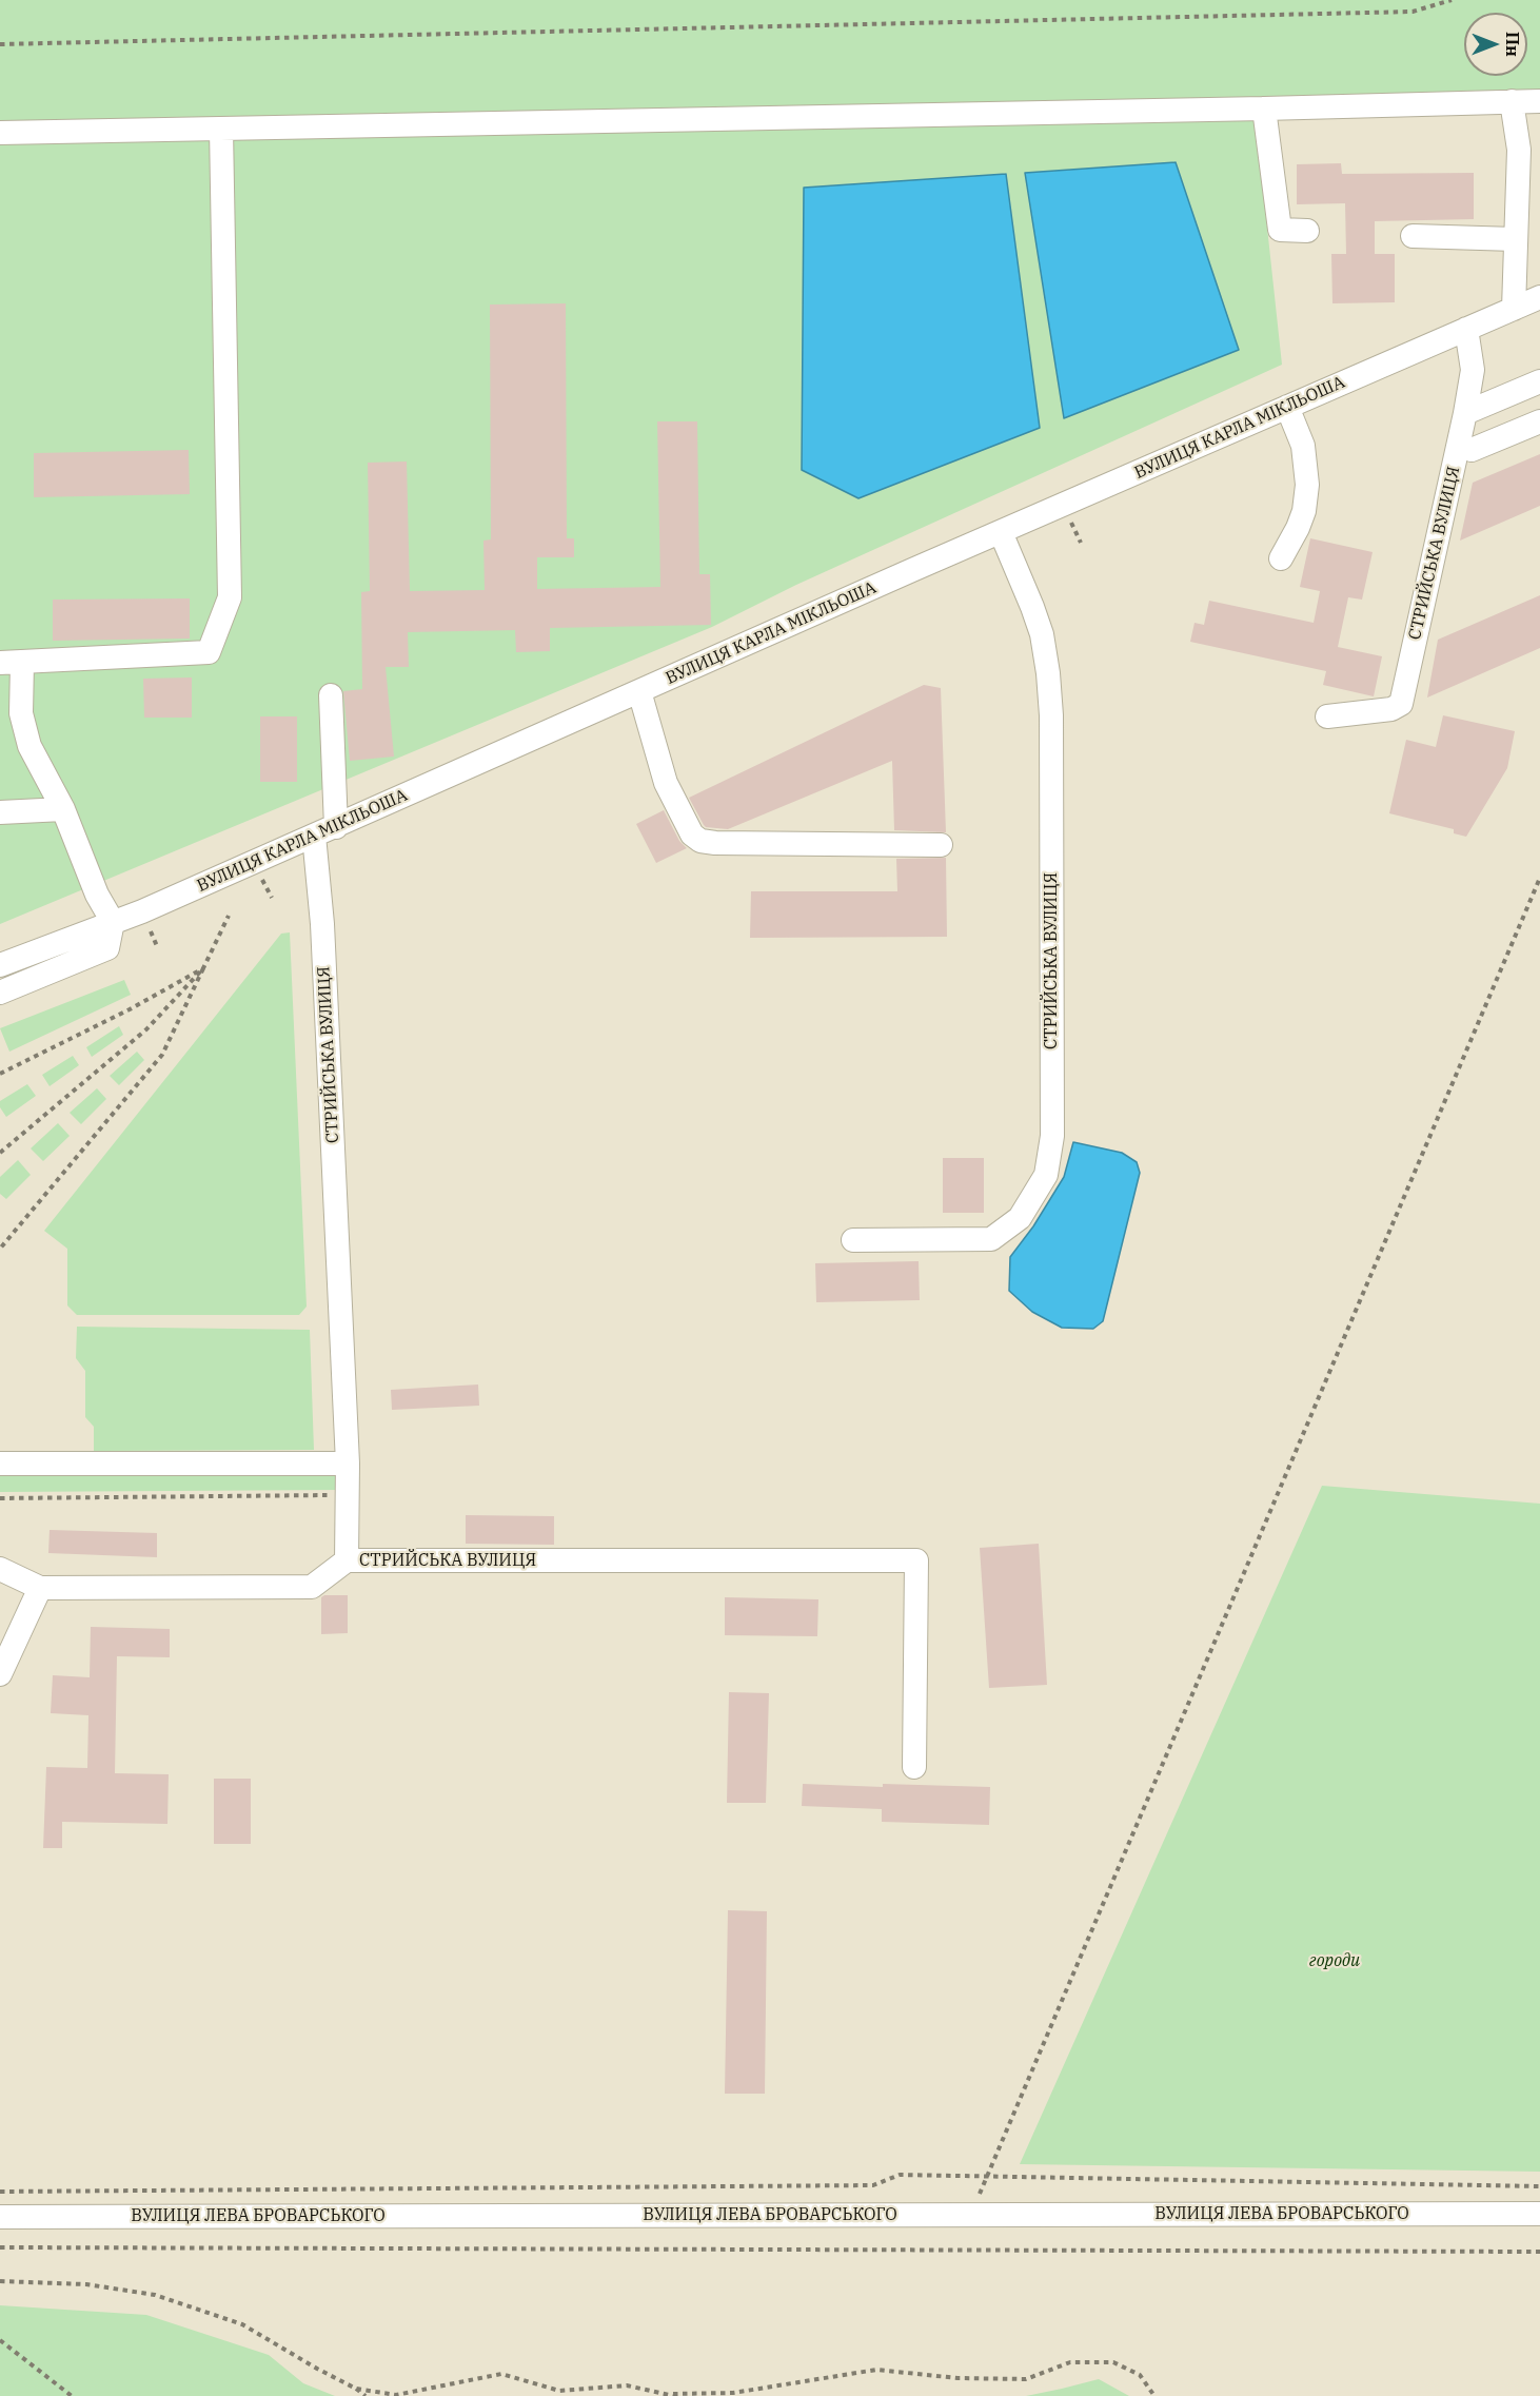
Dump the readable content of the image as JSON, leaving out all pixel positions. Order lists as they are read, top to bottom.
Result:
{
  "streets": {
    "street": ["ВУЛИЦЯ КАРЛА МІКЛЬОША", "СТРИЙСЬКА ВУЛИЦЯ", "ВУЛИЦЯ ЛЕВА БРОВАРСЬКОГО"]
  },
  "crossings": [
    ["ВУЛИЦЯ КАРЛА МІКЛЬОША", "СТРИЙСЬКА ВУЛИЦЯ"]
  ],
  "parks": ["городи"],
  "north": "right"
}
